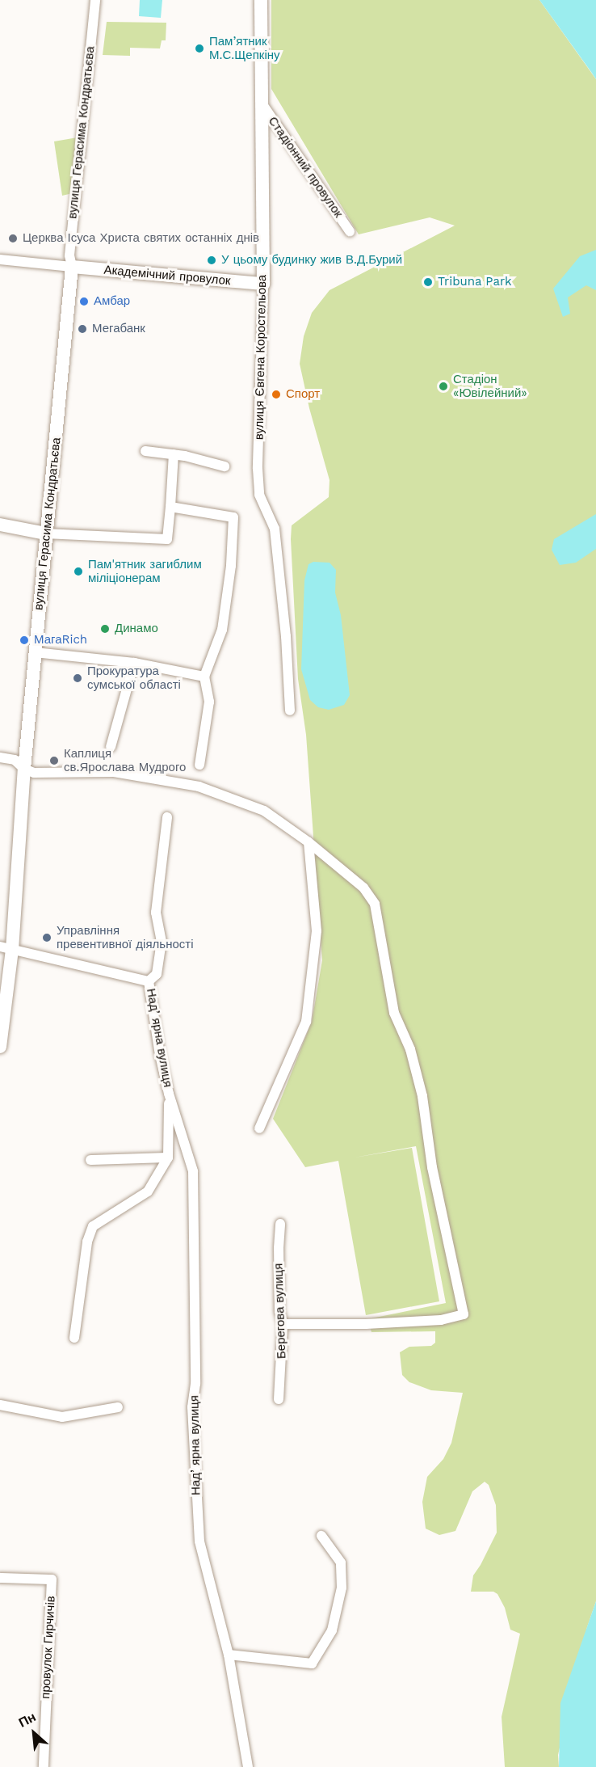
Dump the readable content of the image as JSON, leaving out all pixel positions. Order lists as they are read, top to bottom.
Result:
{
  "streets": {
    "street": [
      "вулиця Герасима Кондратьєва",
      "Стадіонний провулок",
      "Академічний провулок",
      "вулиця Євгена Коростельова",
      "Надʼярна вулиця",
      "Берегова вулиця",
      "провулок Гирчичів"
    ]
  },
  "crossings": [
    ["вулиця Герасима Кондратьєва", "Академічний провулок"],
    ["Стадіонний провулок", "вулиця Євгена Коростельова"],
    ["Академічний провулок", "вулиця Євгена Коростельова"]
  ],
  "places": [
    "Пам’ятник М.С.Щепкіну",
    "Церква Ісуса Христа святих останніх днів",
    "У цьому будинку жив В.Д.Бурий",
    "Tribuna Park",
    "Амбар",
    "Мегабанк",
    "Стадіон «Ювілейний»",
    "Спорт",
    "Пам'ятник загиблим міліціонерам",
    "Динамо",
    "МагаRich",
    "Прокуратура сумської області",
    "Каплиця св.Ярослава Мудрого",
    "Управління превентивної діяльності"
  ],
  "north": "top left"
}
